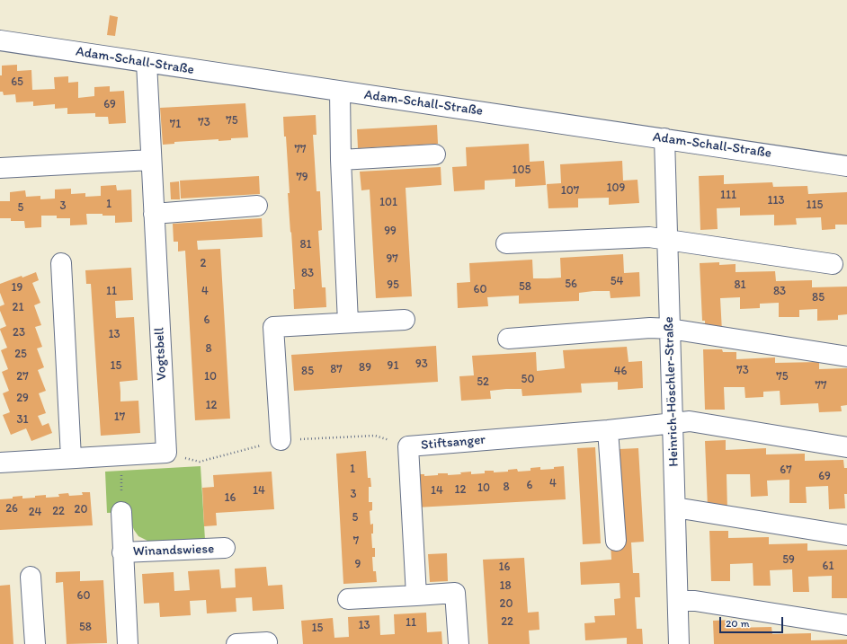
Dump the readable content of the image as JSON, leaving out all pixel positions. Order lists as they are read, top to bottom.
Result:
{
  "streets": {
    "street": [
      "Adam-Schall-Straße",
      "Vogtsbell",
      "Heinrich-Höschler-Straße",
      "Stiftsanger",
      "Winandswiese"
    ]
  },
  "crossings": [
    ["Adam-Schall-Straße", "Vogtsbell"],
    ["Adam-Schall-Straße", "Heinrich-Höschler-Straße"],
    ["Heinrich-Höschler-Straße", "Stiftsanger"]
  ],
  "house_numbers": [
    "65",
    "69",
    "75",
    "73",
    "71",
    "77",
    "105",
    "79",
    "109",
    "107",
    "111",
    "113",
    "101",
    "1",
    "115",
    "3",
    "5",
    "99",
    "81",
    "97",
    "2",
    "83",
    "54",
    "56",
    "95",
    "81",
    "58",
    "19",
    "60",
    "11",
    "4",
    "83",
    "85",
    "21",
    "6",
    "23",
    "13",
    "8",
    "25",
    "93",
    "15",
    "91",
    "89",
    "87",
    "73",
    "85",
    "46",
    "27",
    "10",
    "75",
    "50",
    "52",
    "77",
    "29",
    "12",
    "17",
    "31",
    "1",
    "67",
    "69",
    "4",
    "6",
    "8",
    "10",
    "12",
    "14",
    "14",
    "3",
    "16",
    "26",
    "20",
    "22",
    "24",
    "5",
    "7",
    "59",
    "9",
    "61",
    "16",
    "18",
    "60",
    "20",
    "22",
    "11",
    "13",
    "58",
    "15"
  ],
  "scale_bar": "20 m"
}
